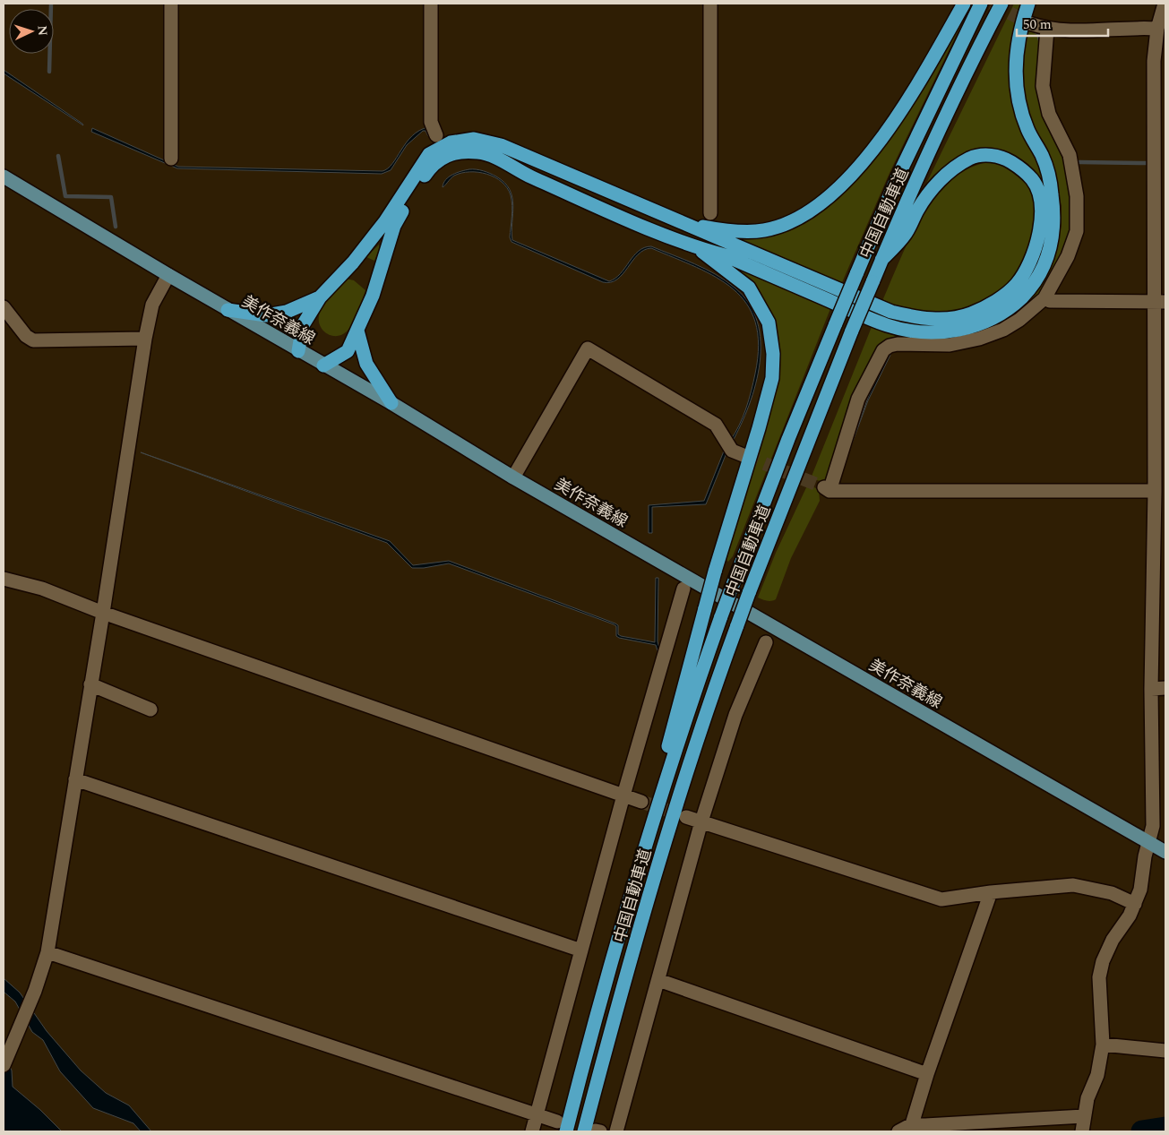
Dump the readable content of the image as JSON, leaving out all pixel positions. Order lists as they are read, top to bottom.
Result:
{
  "streets": {
    "highway": ["中国自動車道"],
    "main road": ["美作奈義線"]
  },
  "scale_bar": "50 m",
  "north": "right"
}
